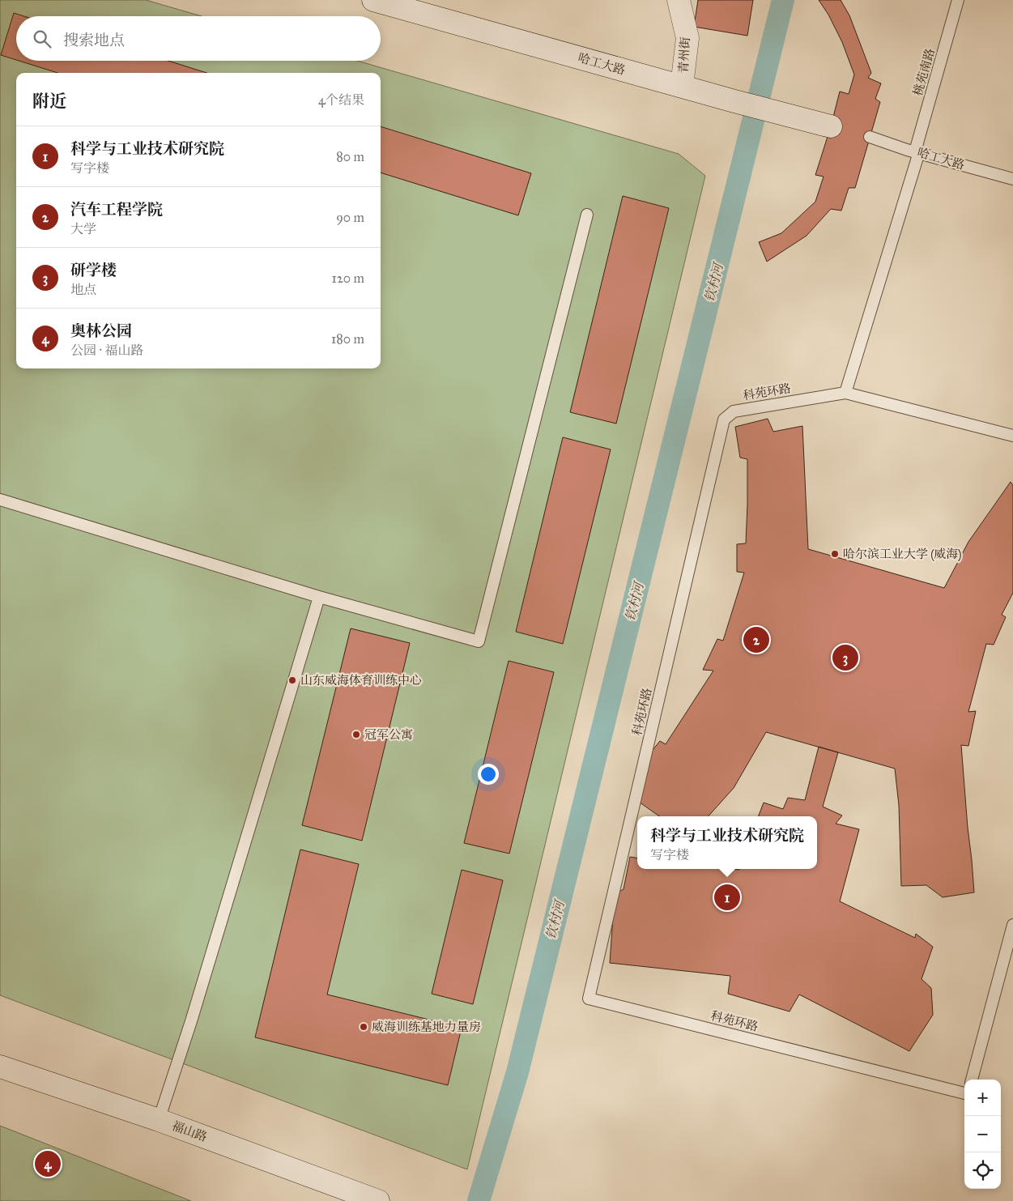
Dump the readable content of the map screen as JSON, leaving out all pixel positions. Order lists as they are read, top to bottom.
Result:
{
  "streets": {
    "main road": ["青州街", "哈工大路", "福山路"],
    "lane": ["桃苑南路", "科苑环路"]
  },
  "crossings": [
    ["青州街", "哈工大路"],
    ["哈工大路", "桃苑南路"]
  ],
  "water": ["钦村河"],
  "places": [
    "哈尔滨工业大学 (威海)",
    "山东威海体育训练中心",
    "冠军公寓",
    "威海训练基地力量房"
  ],
  "page": {
    "search": "搜索地点",
    "heading": ["附近", "4个结果"],
    "list": [
      {
        "mark": "1",
        "name": "科学与工业技术研究院",
        "note": "写字楼",
        "value": "80 m"
      },
      {
        "mark": "2",
        "name": "汽车工程学院",
        "note": "大学",
        "value": "90 m"
      },
      {
        "mark": "3",
        "name": "研学楼",
        "note": "地点",
        "value": "120 m"
      },
      {
        "mark": "4",
        "name": "奥林公园",
        "note": "公园 · 福山路",
        "value": "180 m"
      }
    ],
    "pins": [
      "2",
      "3",
      "1",
      "4"
    ],
    "popup": ["科学与工业技术研究院", "写字楼"],
    "map_buttons": ["+", "−"]
  }
}
